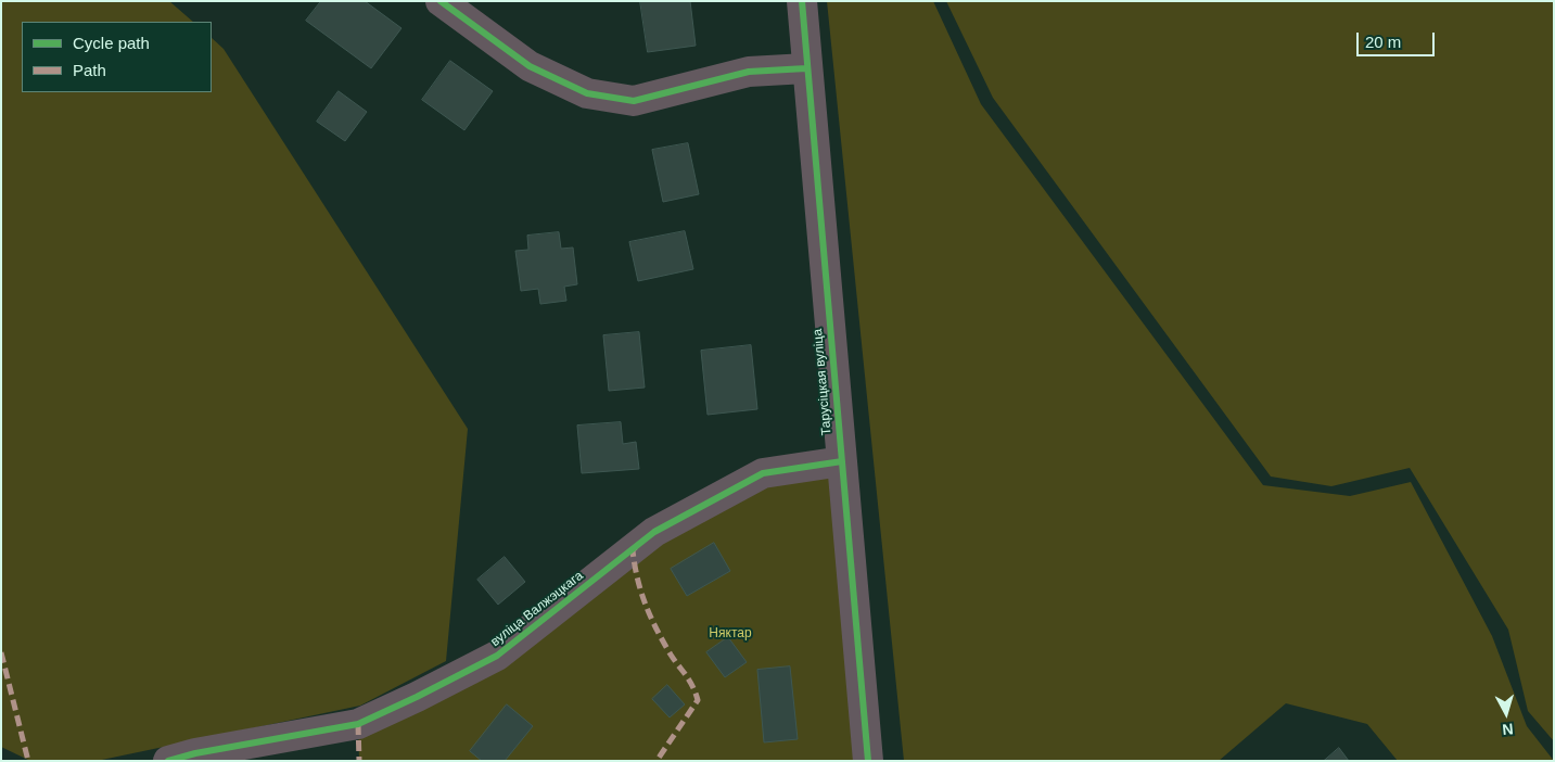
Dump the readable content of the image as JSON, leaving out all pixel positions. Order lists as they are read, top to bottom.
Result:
{
  "streets": {
    "street": ["Тарусіцкая вуліца", "вуліца Валжэцкага"]
  },
  "crossings": [
    ["Тарусіцкая вуліца", "вуліца Валжэцкага"]
  ],
  "parks": ["Няктар"],
  "legend": ["Cycle path", "Path"],
  "scale_bar": "20 m",
  "north": "bottom"
}
